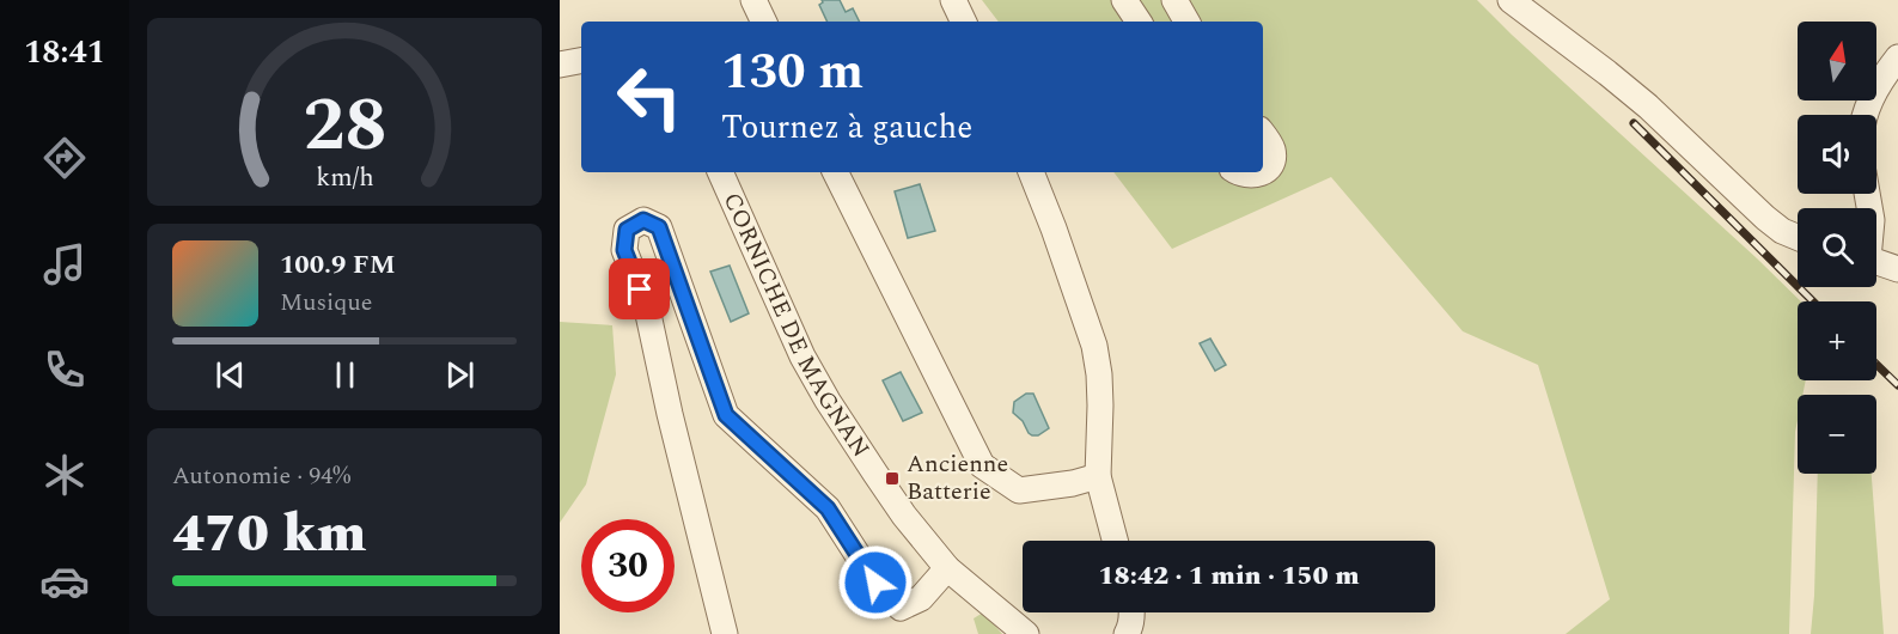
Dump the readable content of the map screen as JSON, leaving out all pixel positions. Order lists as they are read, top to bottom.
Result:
{
  "streets": {
    "street": ["CORNICHE DE MAGNAN"]
  },
  "places": {
    "transit": ["Ancienne Batterie"]
  },
  "north": "top",
  "page": {
    "tabs": "18:41",
    "map_buttons": ["+", "−"],
    "turn": ["130 m", "Tournez à gauche"],
    "song": ["100.9 FM", "Musique"],
    "tile": ["Autonomie · 94%", "470 km"],
    "limit": "30",
    "trip": "18:42 · 1 min · 150 m",
    "gauge": ["28", "km/h"]
  }
}
